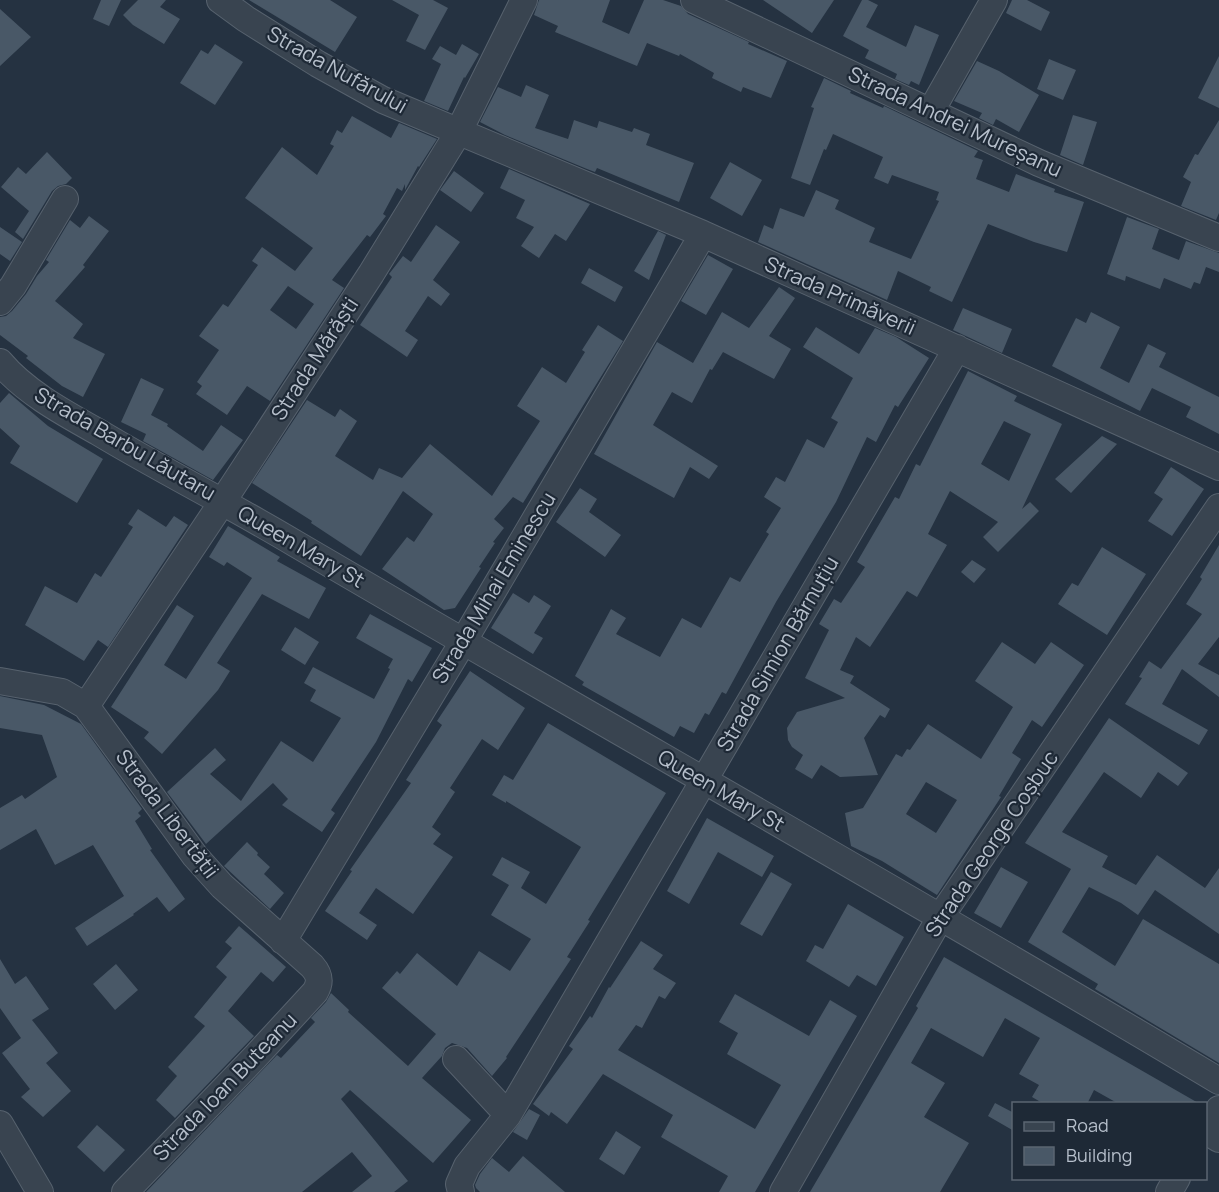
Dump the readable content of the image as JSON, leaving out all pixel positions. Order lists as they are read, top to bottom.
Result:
{
  "streets": {
    "street": [
      "Strada Nufărului",
      "Strada Andrei Mureșanu",
      "Strada Primăverii",
      "Strada Mărăști",
      "Strada Barbu Lăutaru",
      "Queen Mary St",
      "Strada Mihai Eminescu",
      "Strada Simion Bărnuțiu",
      "Strada Libertății",
      "Strada George Coșbuc",
      "Strada Ioan Buteanu"
    ]
  },
  "crossings": [
    ["Strada Nufărului", "Strada Primăverii"],
    ["Strada Nufărului", "Strada Mărăști"],
    ["Strada Primăverii", "Strada Mărăști"],
    ["Strada Primăverii", "Strada Mihai Eminescu"],
    ["Strada Primăverii", "Strada Simion Bărnuțiu"],
    ["Strada Mărăști", "Strada Barbu Lăutaru"],
    ["Strada Mărăști", "Queen Mary St"],
    ["Strada Mărăști", "Strada Libertății"],
    ["Strada Barbu Lăutaru", "Queen Mary St"],
    ["Queen Mary St", "Strada Mihai Eminescu"],
    ["Queen Mary St", "Strada Simion Bărnuțiu"],
    ["Queen Mary St", "Strada George Coșbuc"],
    ["Strada Mihai Eminescu", "Strada Libertății"],
    ["Strada Libertății", "Strada Ioan Buteanu"]
  ],
  "legend": ["Road", "Building"]
}
